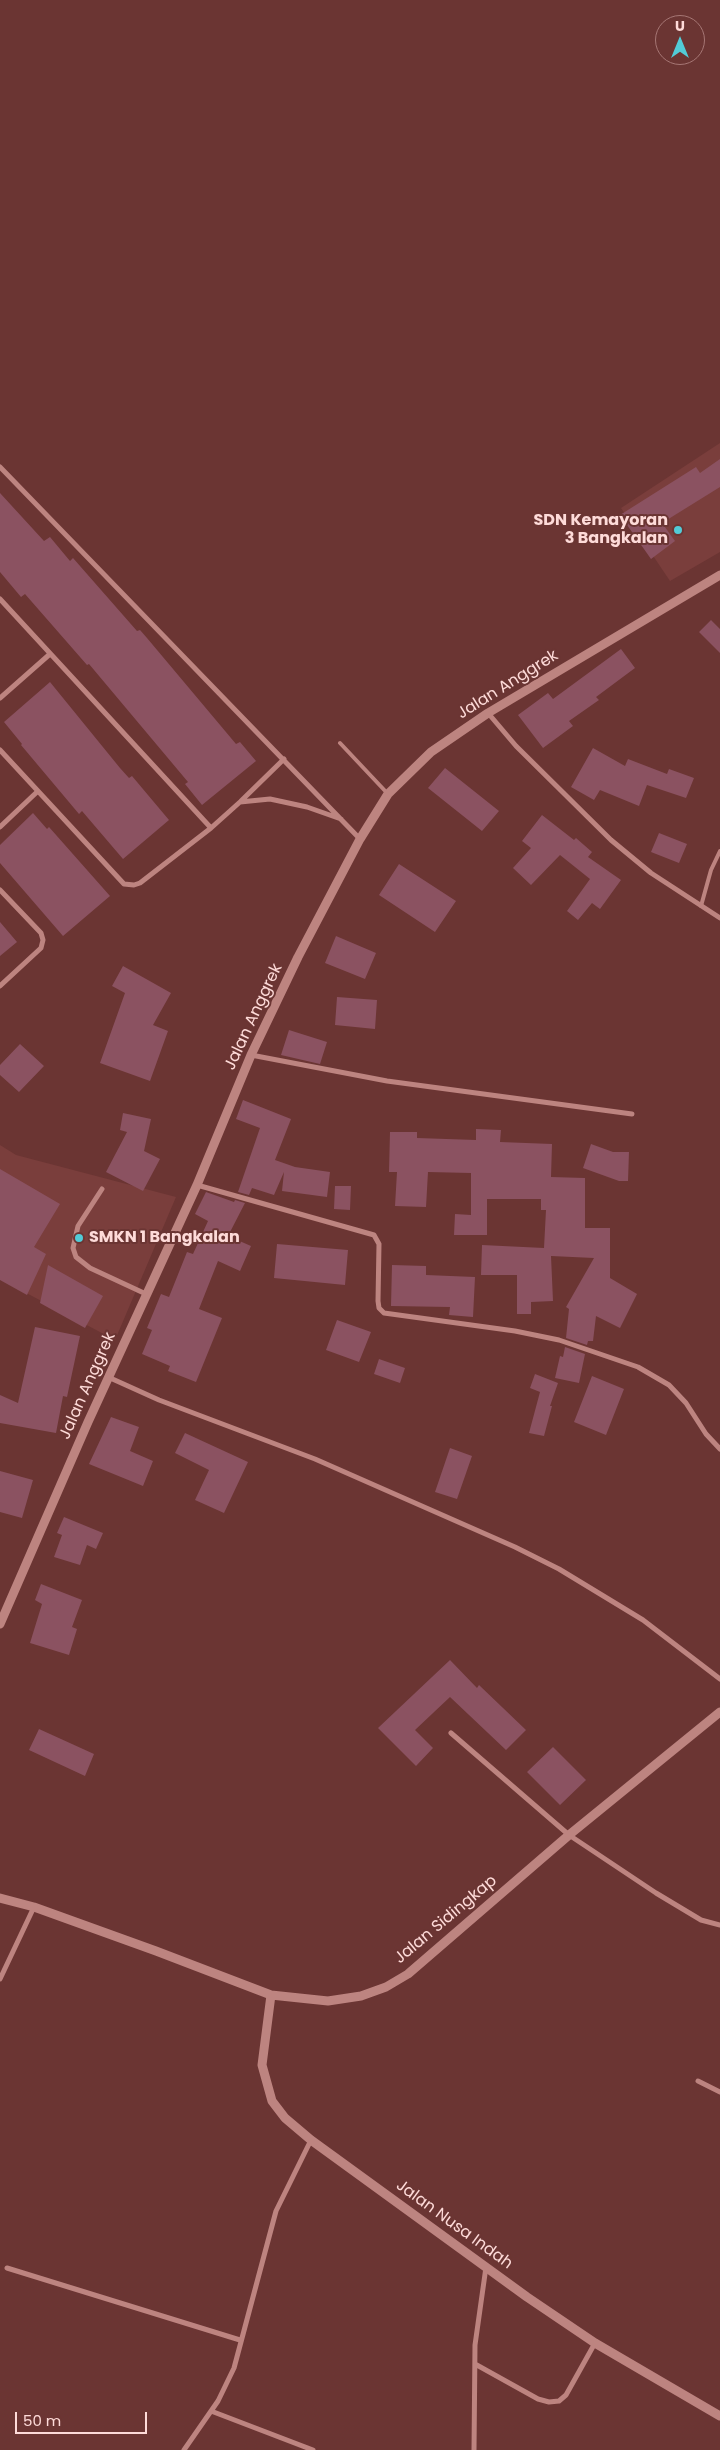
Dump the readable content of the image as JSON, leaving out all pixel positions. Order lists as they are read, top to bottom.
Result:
{
  "streets": {
    "street": ["Jalan Anggrek", "Jalan Sidingkap", "Jalan Nusa Indah"]
  },
  "crossings": [
    ["Jalan Sidingkap", "Jalan Nusa Indah"]
  ],
  "places": ["SDN Kemayoran 3 Bangkalan", "SMKN 1 Bangkalan"],
  "scale_bar": "50 m",
  "north": "top"
}
